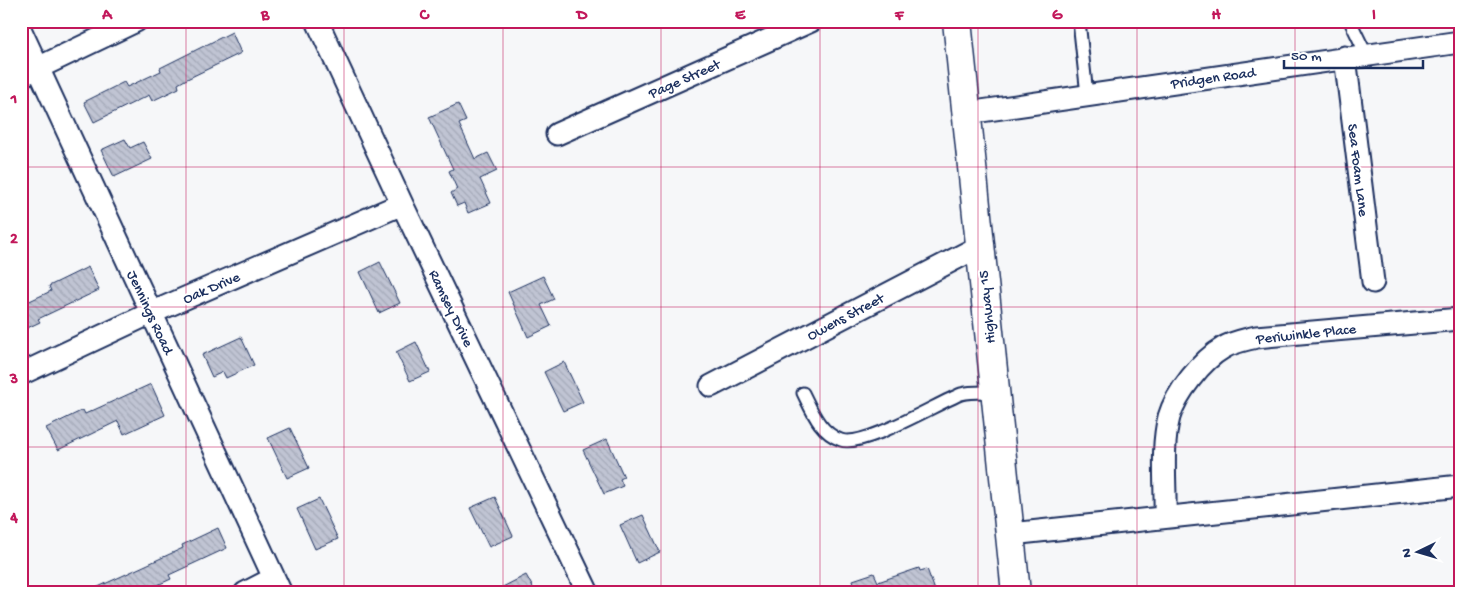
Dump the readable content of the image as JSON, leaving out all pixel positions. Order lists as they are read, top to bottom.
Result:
{
  "streets": {
    "main road": ["Highway 15"],
    "street": [
      "Pridgen Road",
      "Page Street",
      "Sea Foam Lane",
      "Oak Drive",
      "Ramsey Drive",
      "Jennings Road",
      "Owens Street",
      "Periwinkle Place"
    ]
  },
  "crossings": [
    ["Pridgen Road", "Sea Foam Lane"],
    ["Pridgen Road", "Highway 15"],
    ["Oak Drive", "Ramsey Drive"],
    ["Oak Drive", "Jennings Road"],
    ["Highway 15", "Owens Street"]
  ],
  "scale_bar": "50 m",
  "north": "left",
  "grid": {
    "columns": [
      "A",
      "B",
      "C",
      "D",
      "E",
      "F",
      "G",
      "H",
      "I"
    ],
    "rows": [
      "1",
      "2",
      "3",
      "4"
    ]
  }
}
